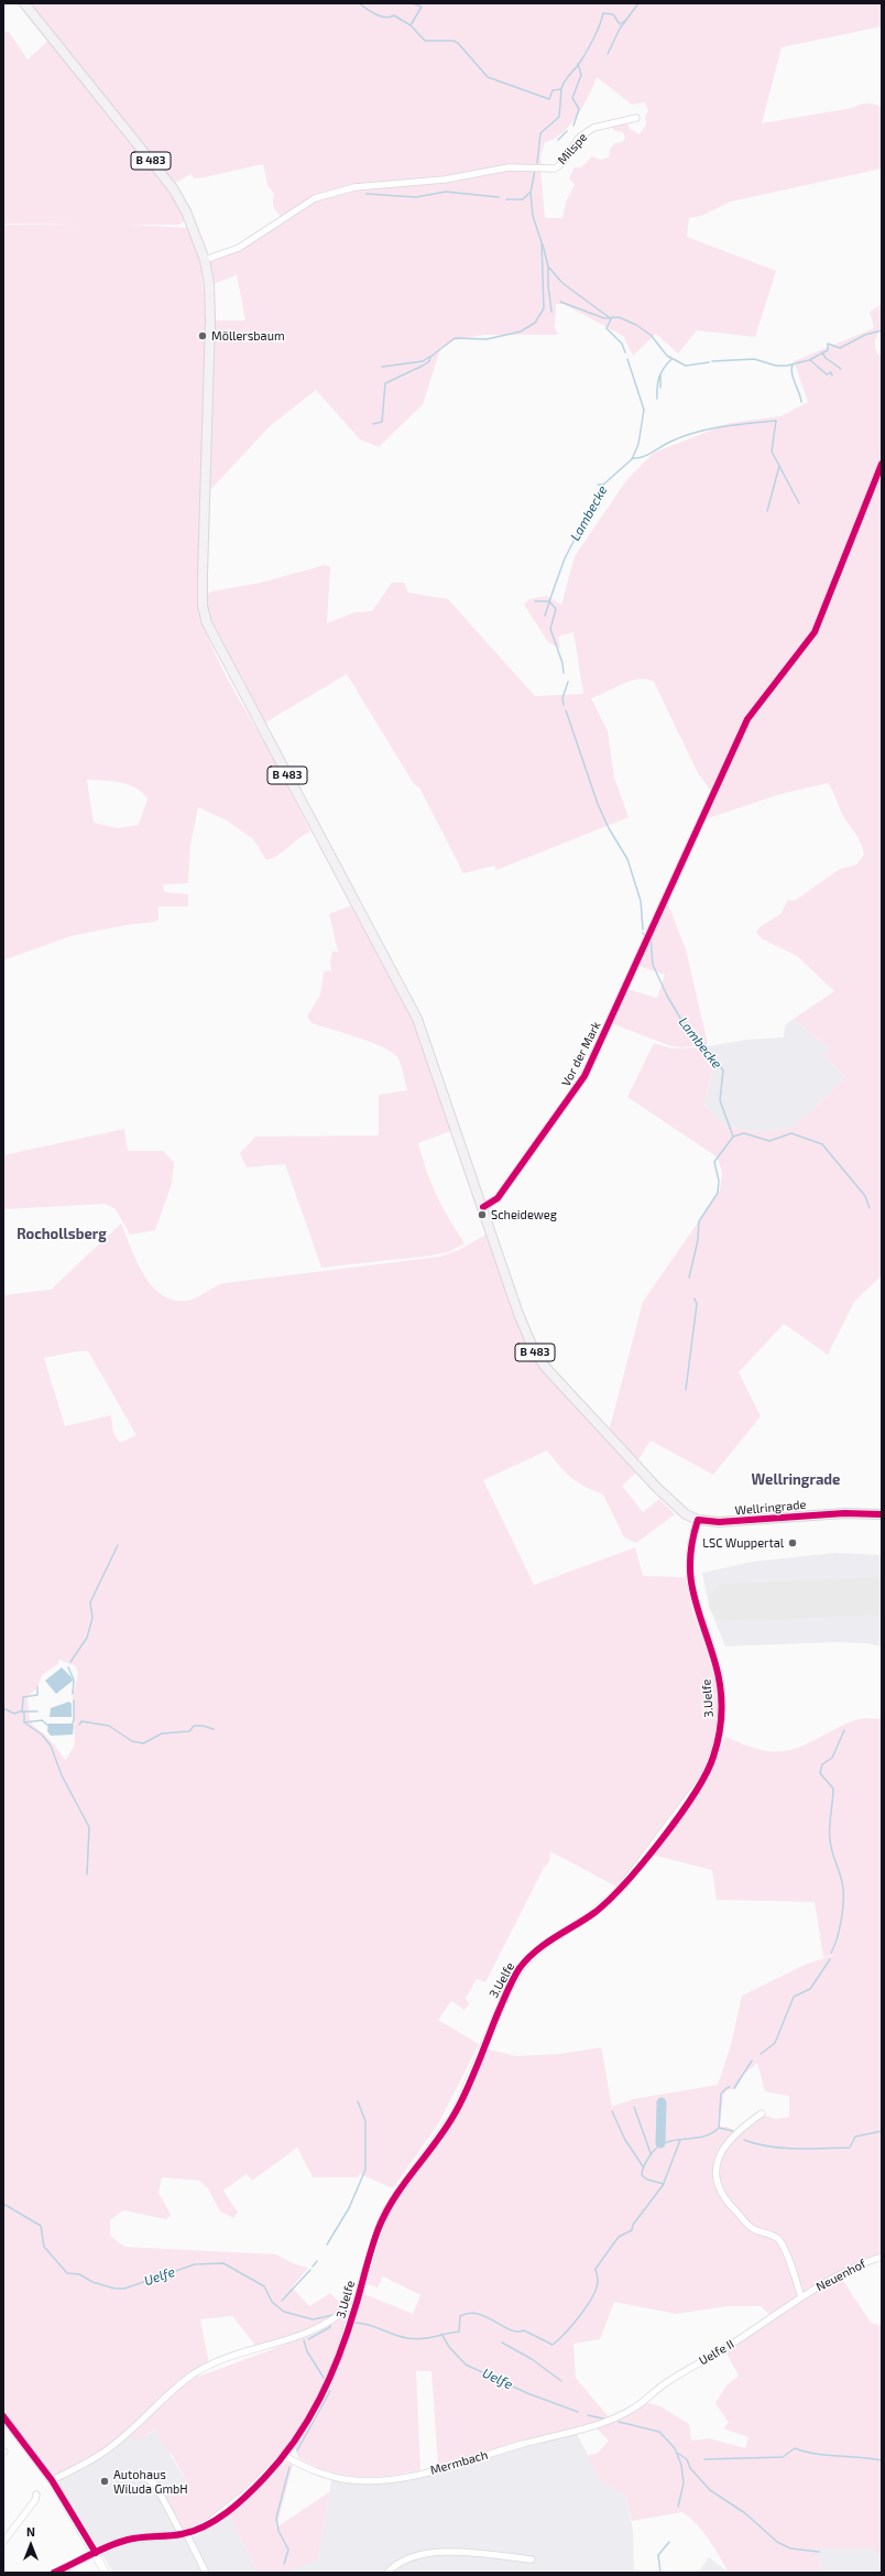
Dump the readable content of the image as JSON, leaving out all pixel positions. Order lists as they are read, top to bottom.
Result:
{
  "streets": {
    "main road": ["B 483", "Wellringrade"],
    "street": [
      "Milspe",
      "Vor der Mark",
      "3.Uelfe",
      "Neuenhof",
      "Uelfe II",
      "Mermbach"
    ]
  },
  "crossings": [
    ["Milspe", "B 483"],
    ["B 483", "Vor der Mark"],
    ["B 483", "Wellringrade"],
    ["Vor der Mark", "Wellringrade"],
    ["Wellringrade", "3.Uelfe"],
    ["3.Uelfe", "Mermbach"],
    ["Neuenhof", "Uelfe II"],
    ["Uelfe II", "Mermbach"]
  ],
  "districts": ["Rochollsberg", "Wellringrade"],
  "water": ["Lambecke", "Uelfe"],
  "places": [
    "Möllersbaum",
    "Scheideweg",
    "LSC Wuppertal",
    "Autohaus Wiluda GmbH"
  ],
  "north": "top"
}
